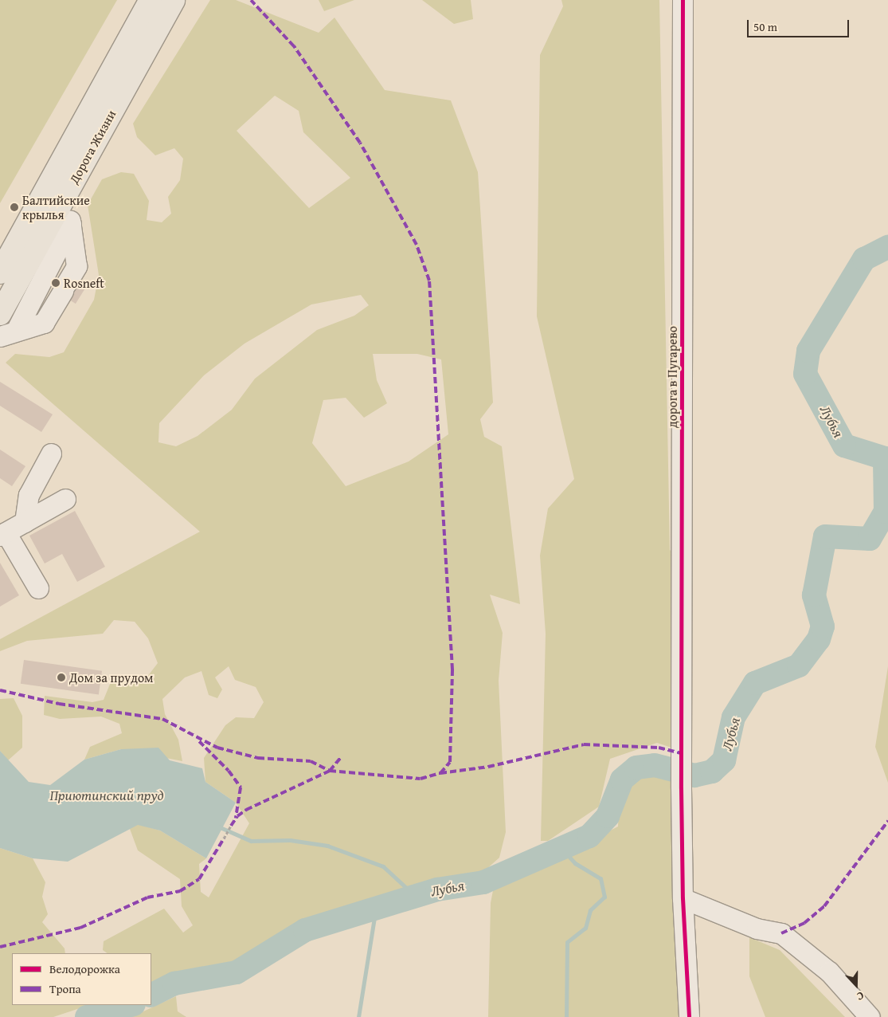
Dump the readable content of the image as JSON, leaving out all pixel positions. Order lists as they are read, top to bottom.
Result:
{
  "streets": {
    "main road": ["Дорога Жизни"],
    "street": ["дорога в Пугарево"]
  },
  "water": ["Лубья", "Приютинский пруд"],
  "places": ["Балтийские крылья", "Rosneft", "Дом за прудом"],
  "legend": ["Велодорожка", "Тропа"],
  "scale_bar": "50 m",
  "north": "bottom"
}
